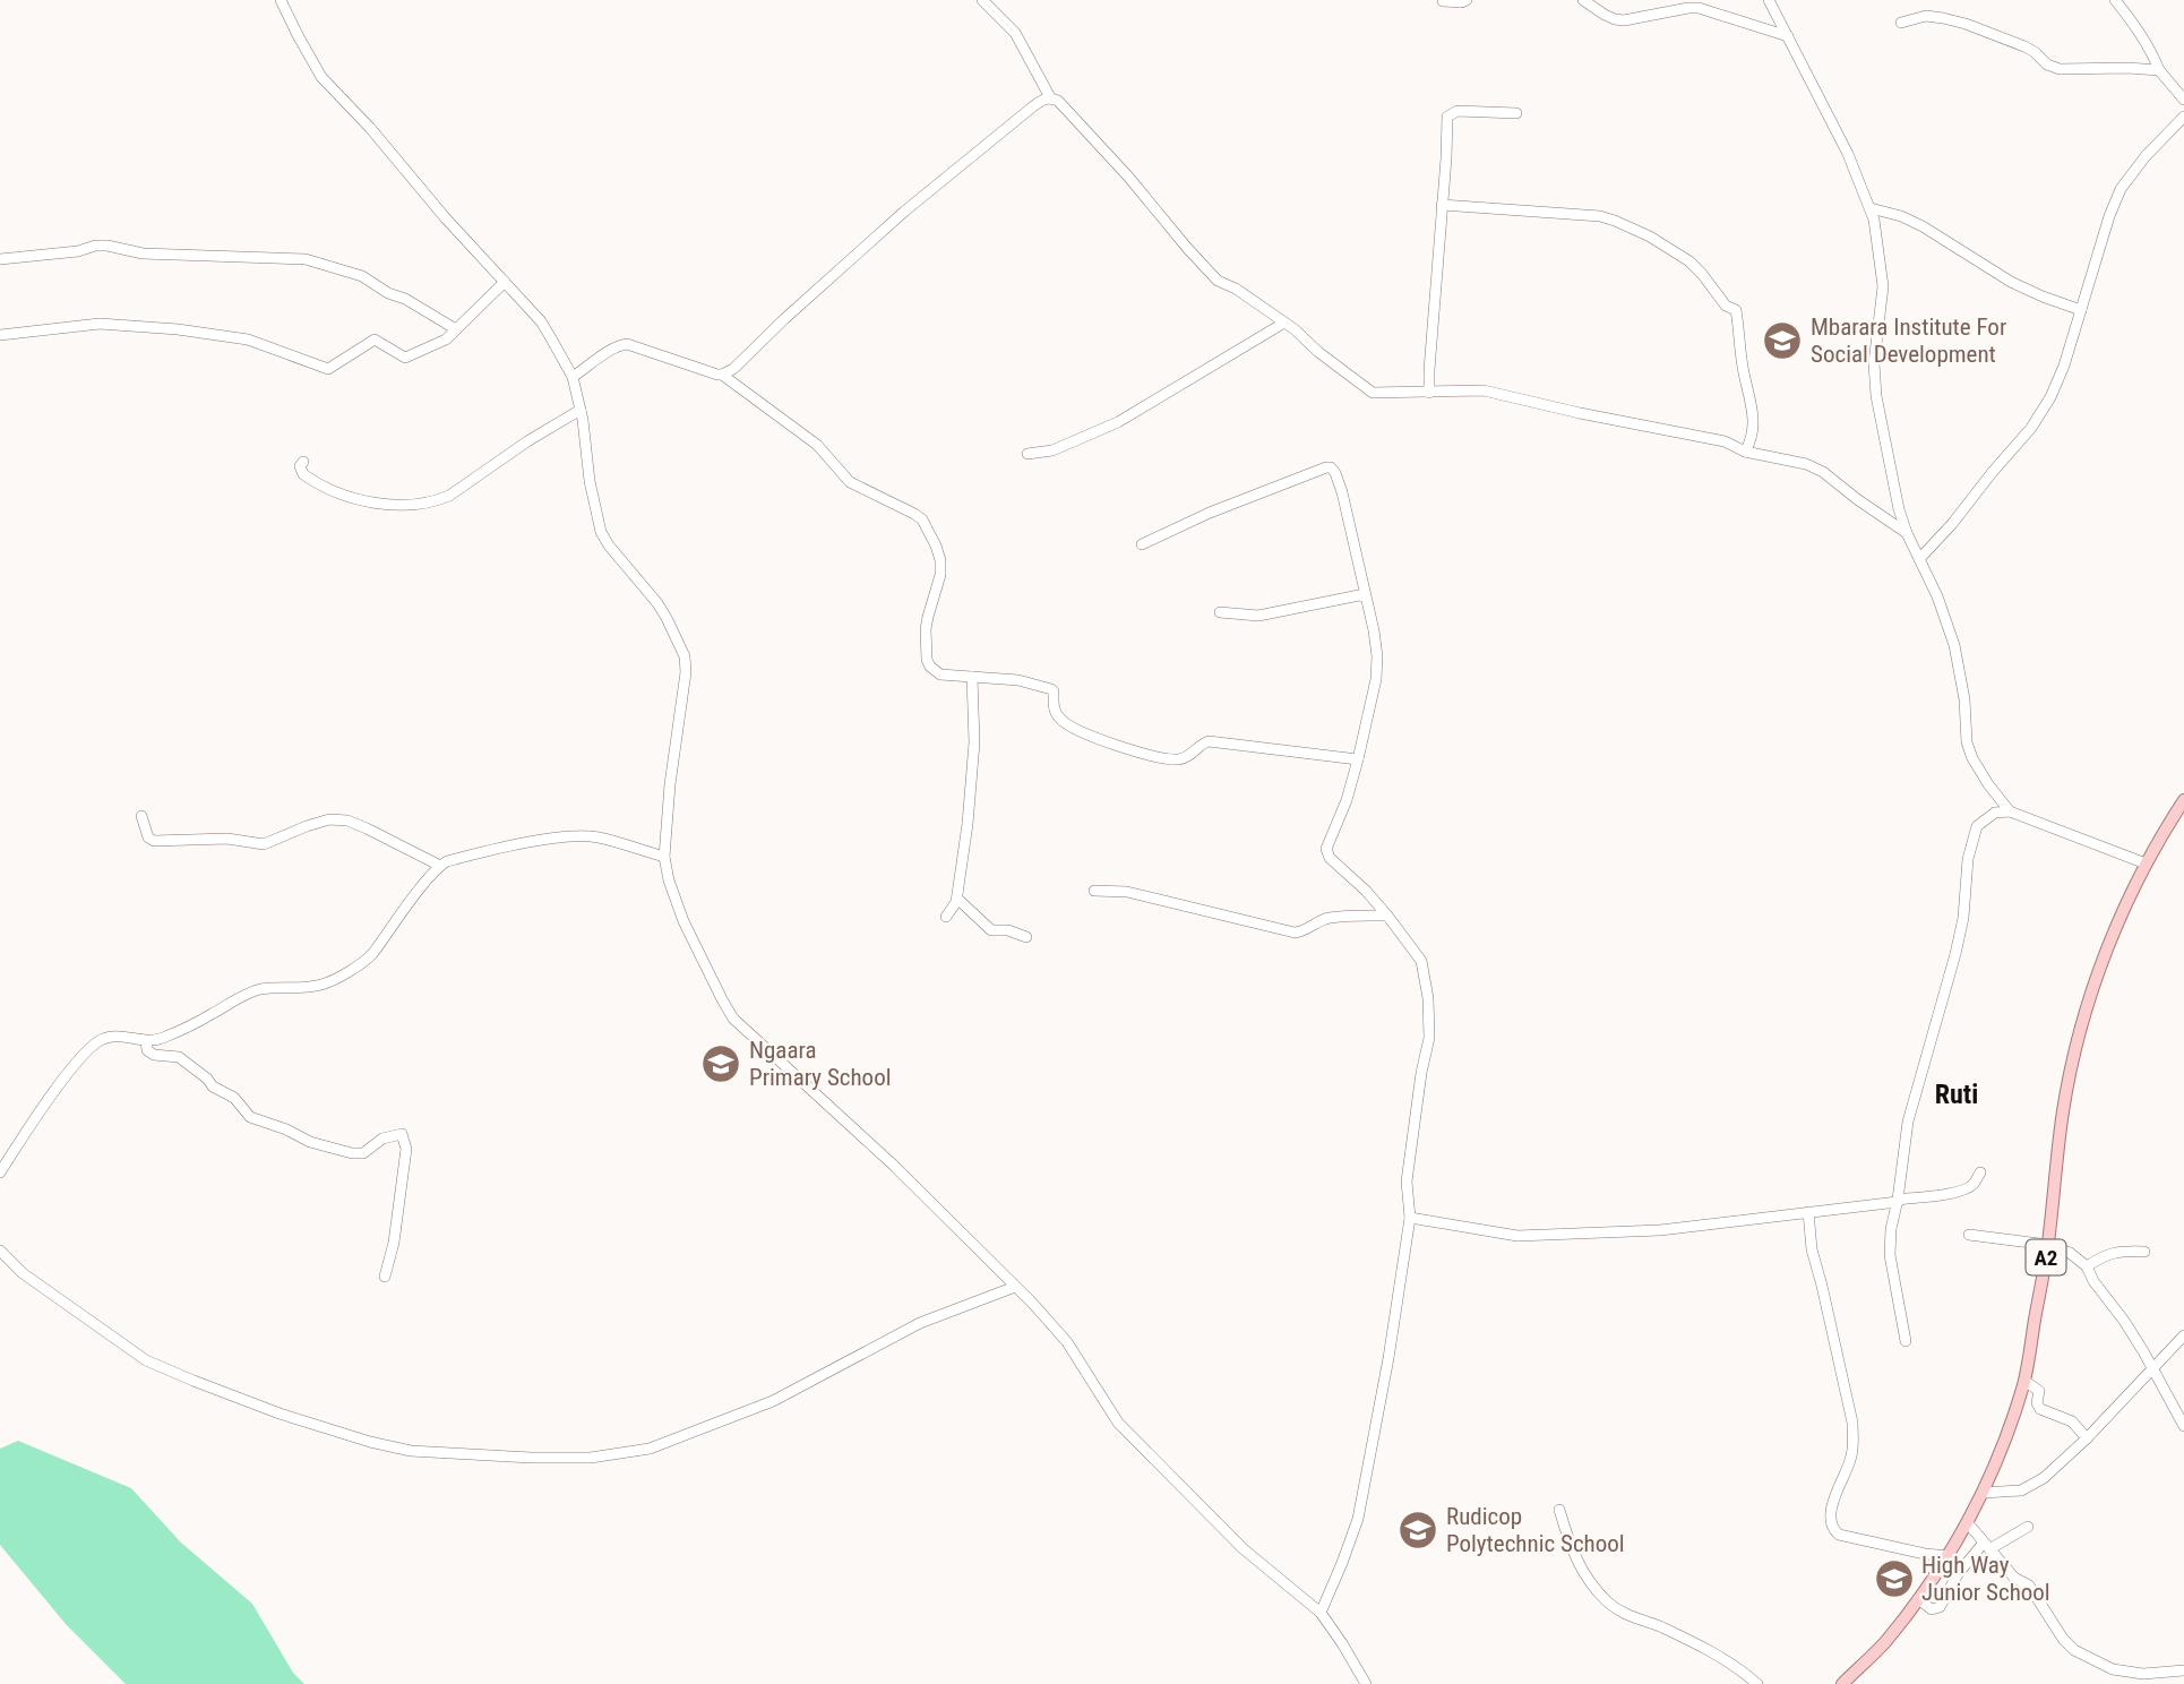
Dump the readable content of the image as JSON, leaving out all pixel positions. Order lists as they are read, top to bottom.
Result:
{
  "streets": {
    "main road": ["A2"]
  },
  "districts": ["Ruti"],
  "places": {
    "school or university": [
      "Mbarara Institute For Social Development",
      "Ngaara Primary School",
      "Rudicop Polytechnic School",
      "High Way Junior School"
    ]
  }
}
